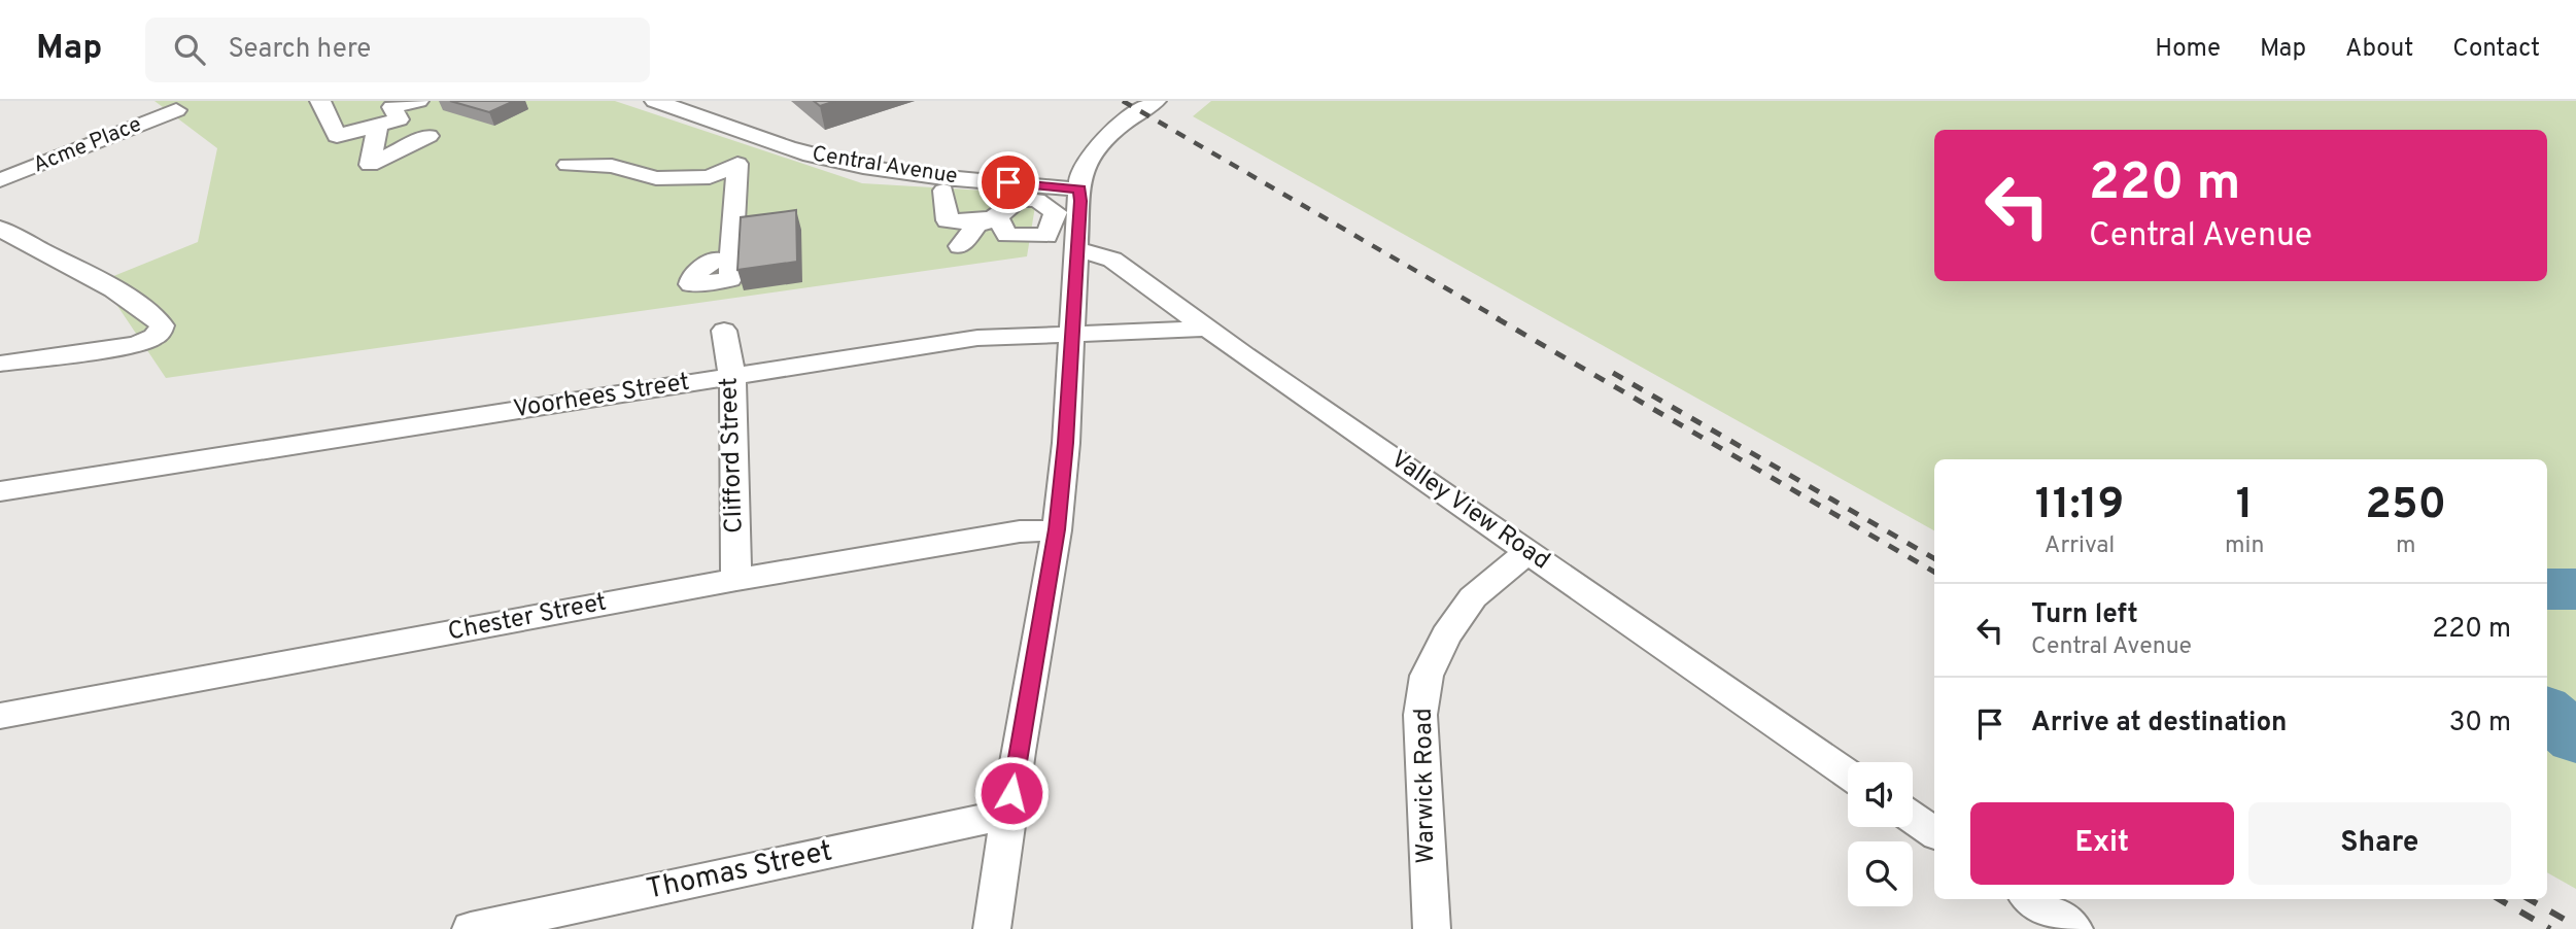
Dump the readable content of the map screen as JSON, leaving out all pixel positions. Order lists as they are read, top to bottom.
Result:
{
  "streets": {
    "street": [
      "Acme Place",
      "Central Avenue",
      "Voorhees Street",
      "Clifford Street",
      "Valley View Road",
      "Chester Street",
      "Warwick Road",
      "Thomas Street"
    ]
  },
  "crossings": [
    ["Voorhees Street", "Clifford Street"],
    ["Voorhees Street", "Valley View Road"],
    ["Clifford Street", "Chester Street"],
    ["Valley View Road", "Warwick Road"]
  ],
  "page": {
    "header": "Map",
    "search": "Search here",
    "nav": [
      "Home",
      "Map",
      "About",
      "Contact"
    ],
    "turn": ["220 m", "Central Avenue"],
    "eta": [
      "11:19",
      "Arrival",
      "1",
      "min",
      "250",
      "m"
    ],
    "list": [
      {
        "name": "Turn left",
        "note": "Central Avenue",
        "value": "220 m"
      },
      {
        "name": "Arrive at destination",
        "value": "30 m"
      }
    ],
    "buttons": ["Exit", "Share"]
  }
}
